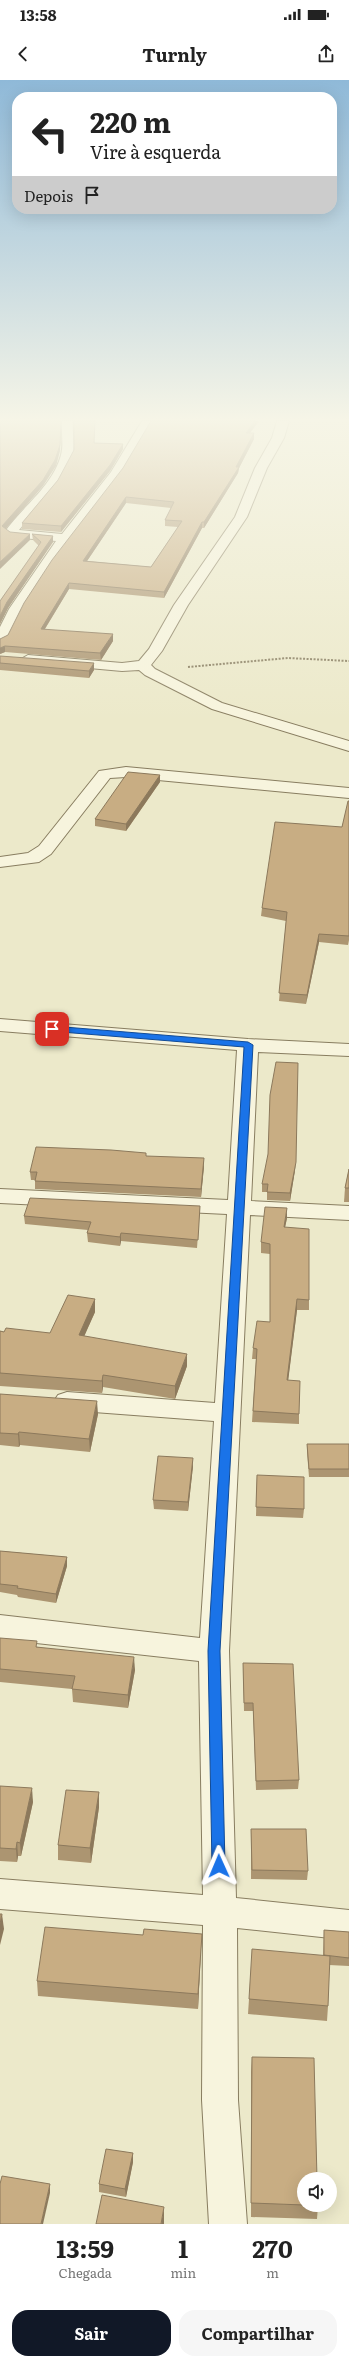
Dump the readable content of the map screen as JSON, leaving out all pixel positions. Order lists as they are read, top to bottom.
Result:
{
  "page": {
    "status": "13:58",
    "header": "Turnly",
    "turn": ["220 m", "Vire à esquerda"],
    "then": "Depois",
    "eta": [
      "13:59",
      "Chegada",
      "1",
      "min",
      "270",
      "m"
    ],
    "buttons": ["Sair", "Compartilhar"]
  }
}
